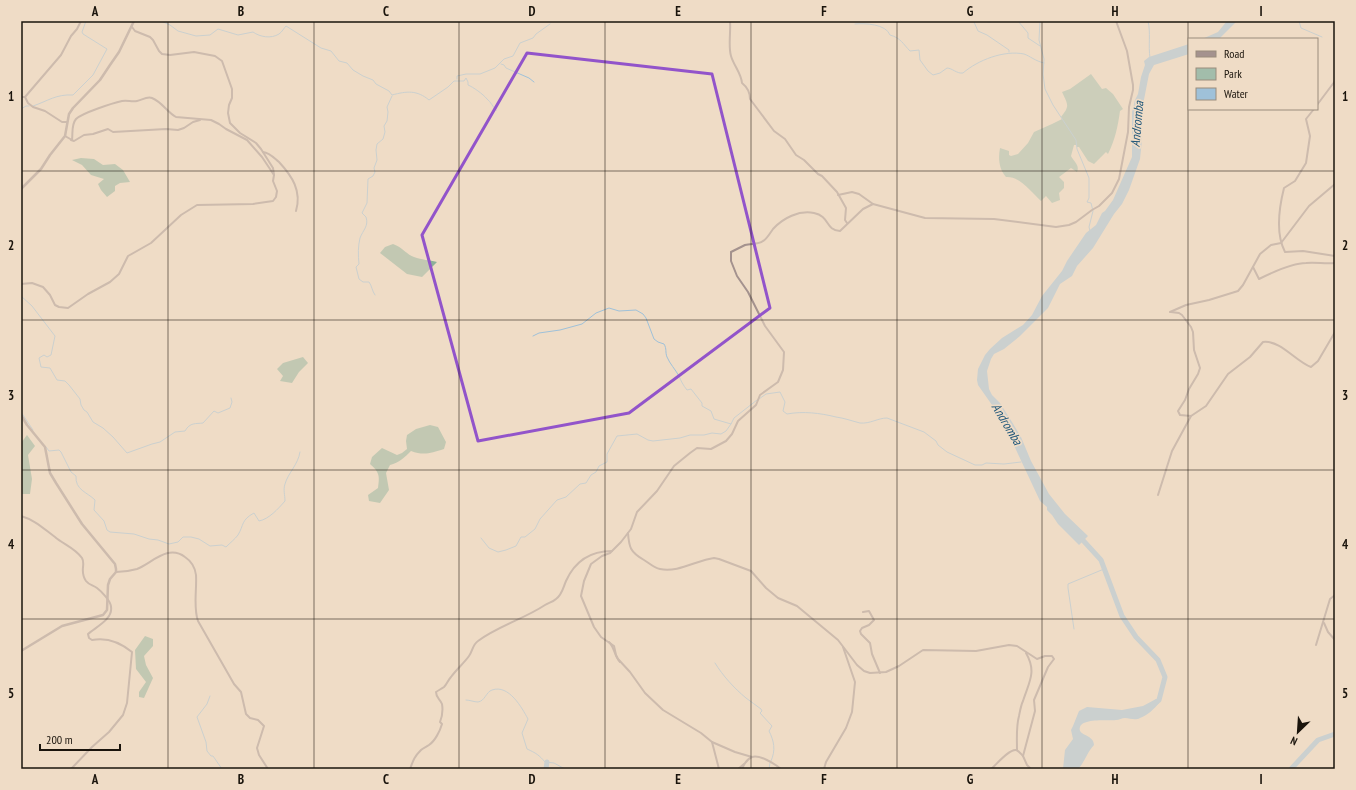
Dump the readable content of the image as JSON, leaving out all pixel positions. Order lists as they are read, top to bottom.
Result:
{
  "water": ["Andromba"],
  "legend": ["Road", "Park", "Water"],
  "scale_bar": "200 m",
  "north": "bottom left",
  "grid": {
    "columns": [
      "A",
      "B",
      "C",
      "D",
      "E",
      "F",
      "G",
      "H",
      "I"
    ],
    "rows": [
      "1",
      "2",
      "3",
      "4",
      "5"
    ]
  }
}
